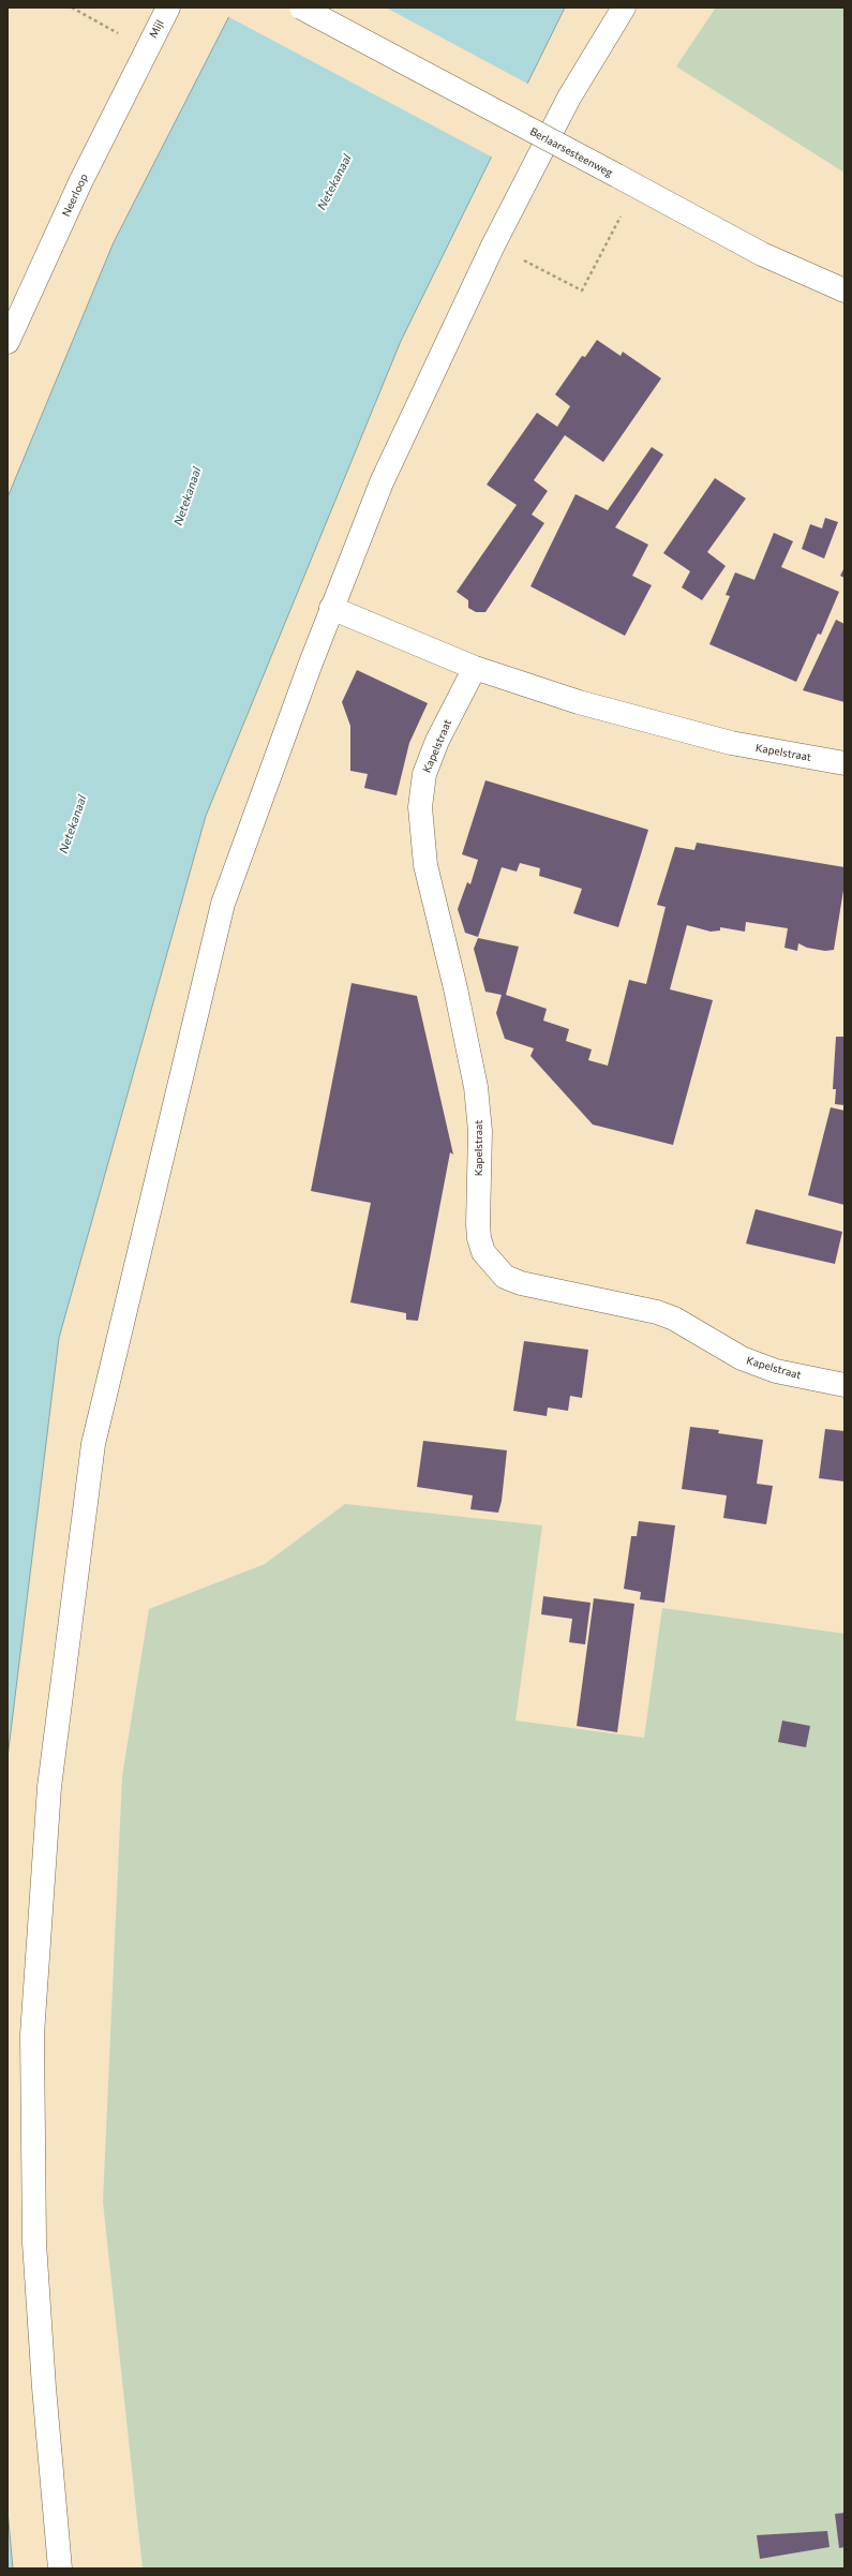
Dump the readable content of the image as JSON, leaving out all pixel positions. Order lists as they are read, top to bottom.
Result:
{
  "streets": {
    "street": [
      "Mijl",
      "Berlaarsesteenweg",
      "Neerloop",
      "Kapelstraat"
    ]
  },
  "crossings": [
    ["Mijl", "Neerloop"]
  ],
  "water": ["Netekanaal"]
}
